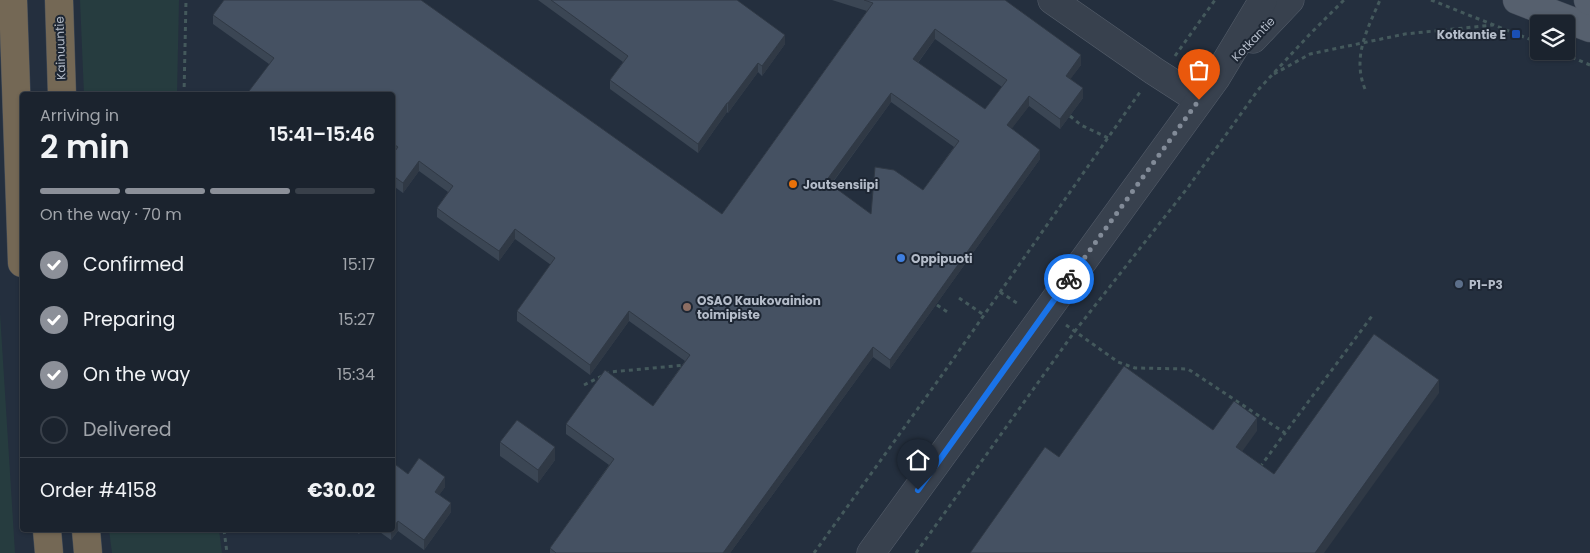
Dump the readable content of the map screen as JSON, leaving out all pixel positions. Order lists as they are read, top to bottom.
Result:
{
  "streets": {
    "highway": ["Kainuuntie"],
    "street": ["Kotkantie"]
  },
  "places": {
    "transit": ["Kotkantie E"],
    "other": [
      "Joutsensiipi",
      "Oppipuoti",
      "P1-P3",
      "OSAO Kaukovainion toimipiste"
    ]
  },
  "page": {
    "heading": ["2 min", "Arriving in", "15:41–15:46"],
    "panel": ["Order #4158", "€30.02"],
    "bar": "On the way · 70 m",
    "list": [
      ["Confirmed", "15:17"],
      ["Preparing", "15:27"],
      ["On the way", "15:34"],
      "Delivered"
    ]
  }
}
